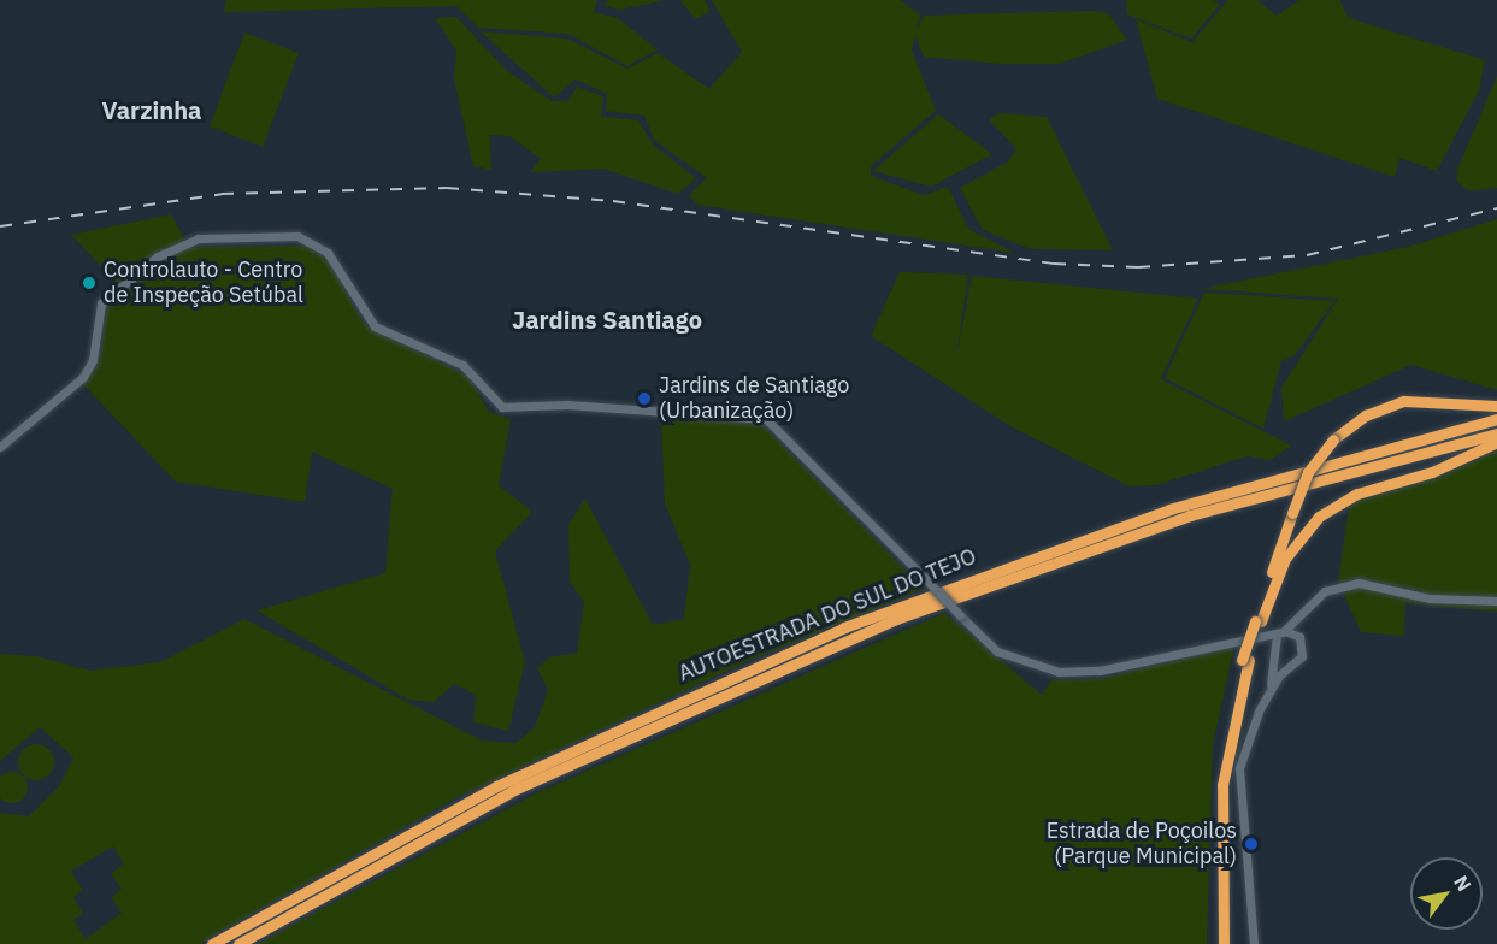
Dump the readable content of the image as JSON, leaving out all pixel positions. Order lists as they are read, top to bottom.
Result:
{
  "streets": {
    "highway": ["AUTOESTRADA DO SUL DO TEJO"]
  },
  "districts": ["Varzinha", "Jardins Santiago"],
  "places": ["Controlauto - Centro de Inspeção Setúbal", "Jardins de Santiago (Urbanização)", "Estrada de Poçoilos (Parque Municipal)"],
  "north": "top right"
}
